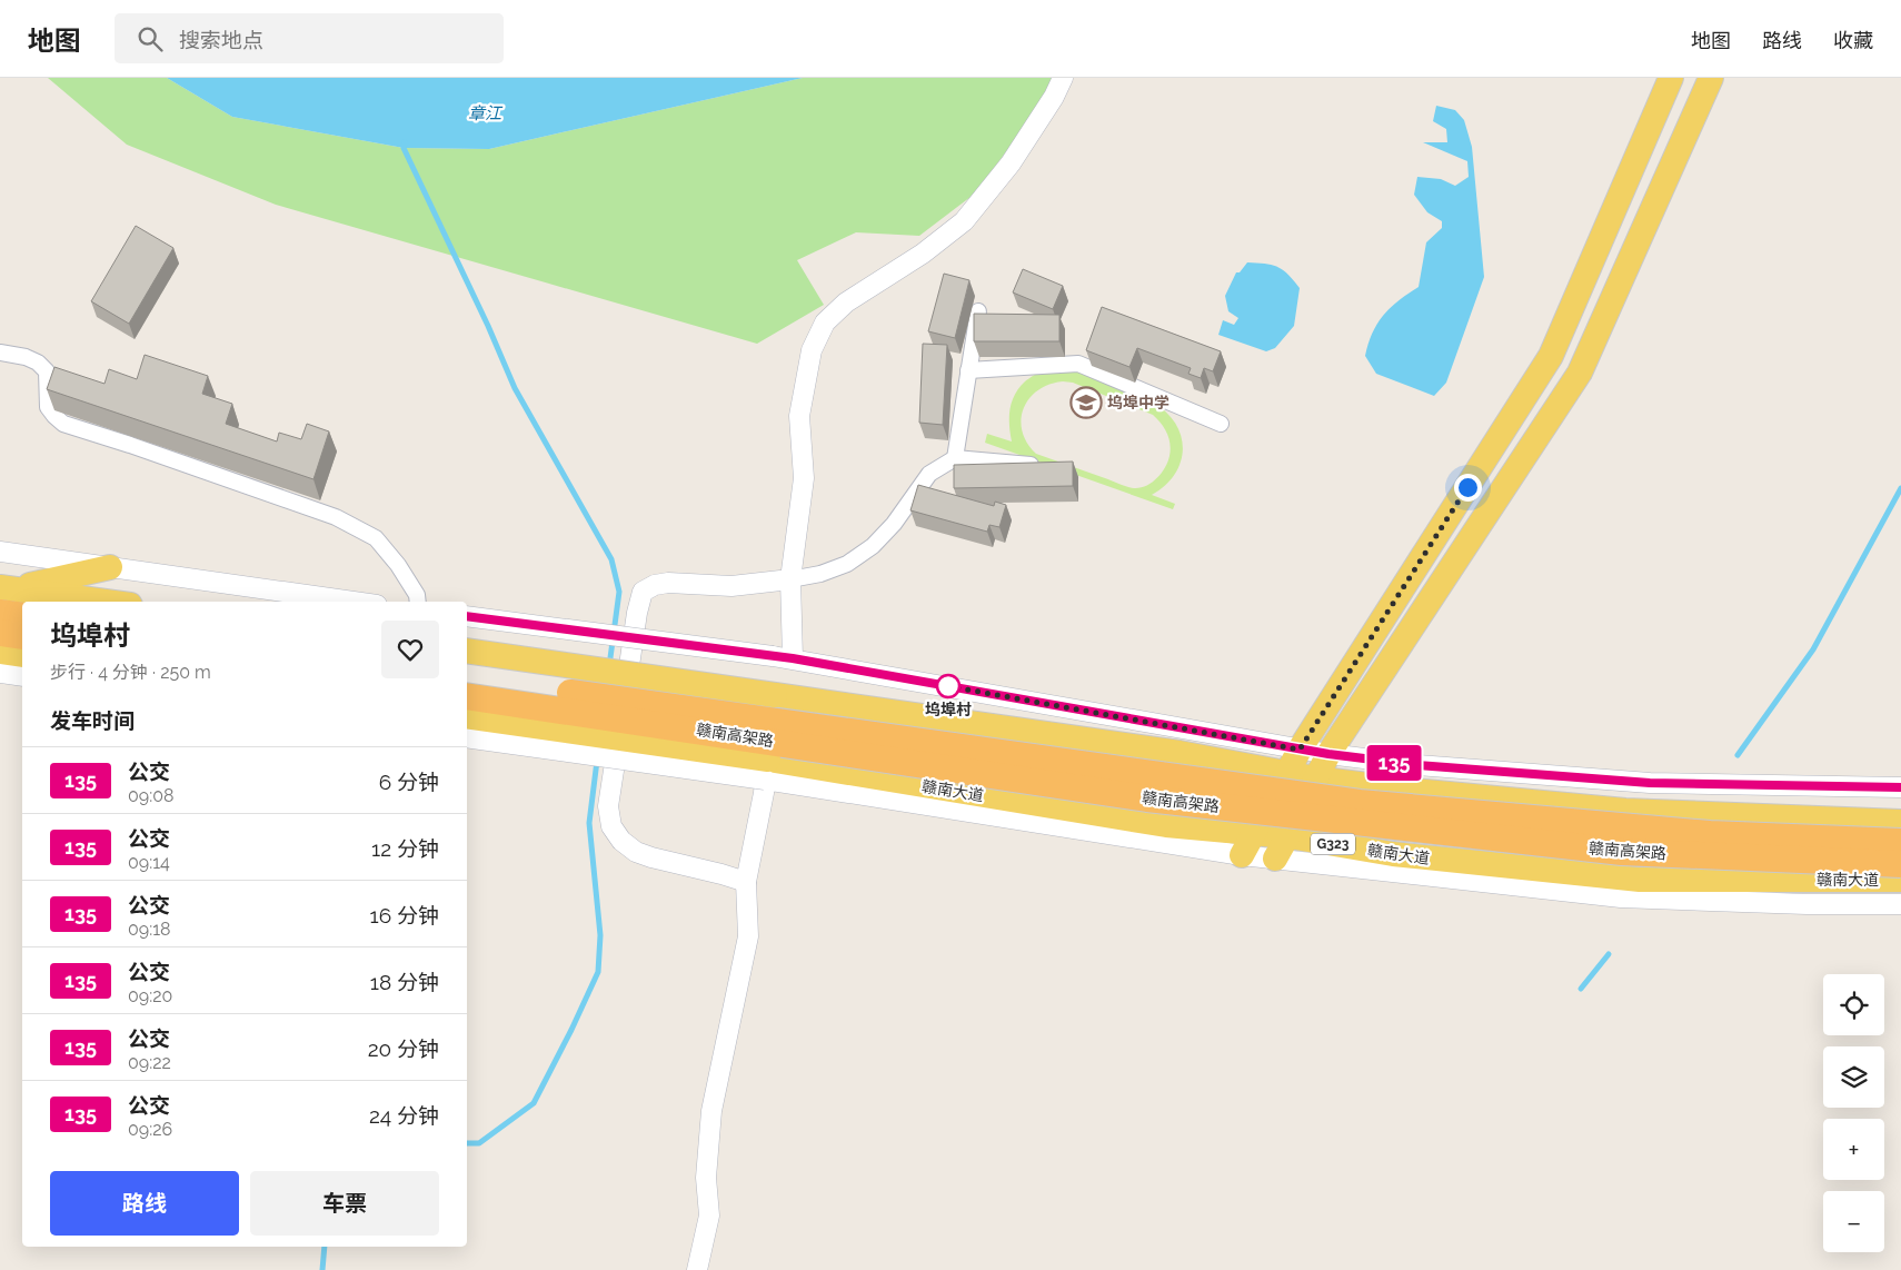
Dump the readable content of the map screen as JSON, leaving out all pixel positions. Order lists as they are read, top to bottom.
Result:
{
  "streets": {
    "highway": ["赣南高架路"],
    "main road": ["赣南大道", "G323"]
  },
  "water": ["章江"],
  "places": {
    "school or university": ["坞埠中学"],
    "other": ["坞埠村"]
  },
  "lines": ["bus line 135"],
  "page": {
    "header": "地图",
    "search": "搜索地点",
    "nav": ["地图", "路线", "收藏"],
    "on_map": "135",
    "heading": [
      ["坞埠村", "步行 · 4 分钟 · 250 m"],
      "发车时间"
    ],
    "list": [
      {
        "mark": "135",
        "name": "公交",
        "note": "09:08",
        "value": "6 分钟"
      },
      {
        "mark": "135",
        "name": "公交",
        "note": "09:14",
        "value": "12 分钟"
      },
      {
        "mark": "135",
        "name": "公交",
        "note": "09:18",
        "value": "16 分钟"
      },
      {
        "mark": "135",
        "name": "公交",
        "note": "09:20",
        "value": "18 分钟"
      },
      {
        "mark": "135",
        "name": "公交",
        "note": "09:22",
        "value": "20 分钟"
      },
      {
        "mark": "135",
        "name": "公交",
        "note": "09:26",
        "value": "24 分钟"
      }
    ],
    "map_buttons": ["+", "−"],
    "buttons": ["路线", "车票"]
  }
}
